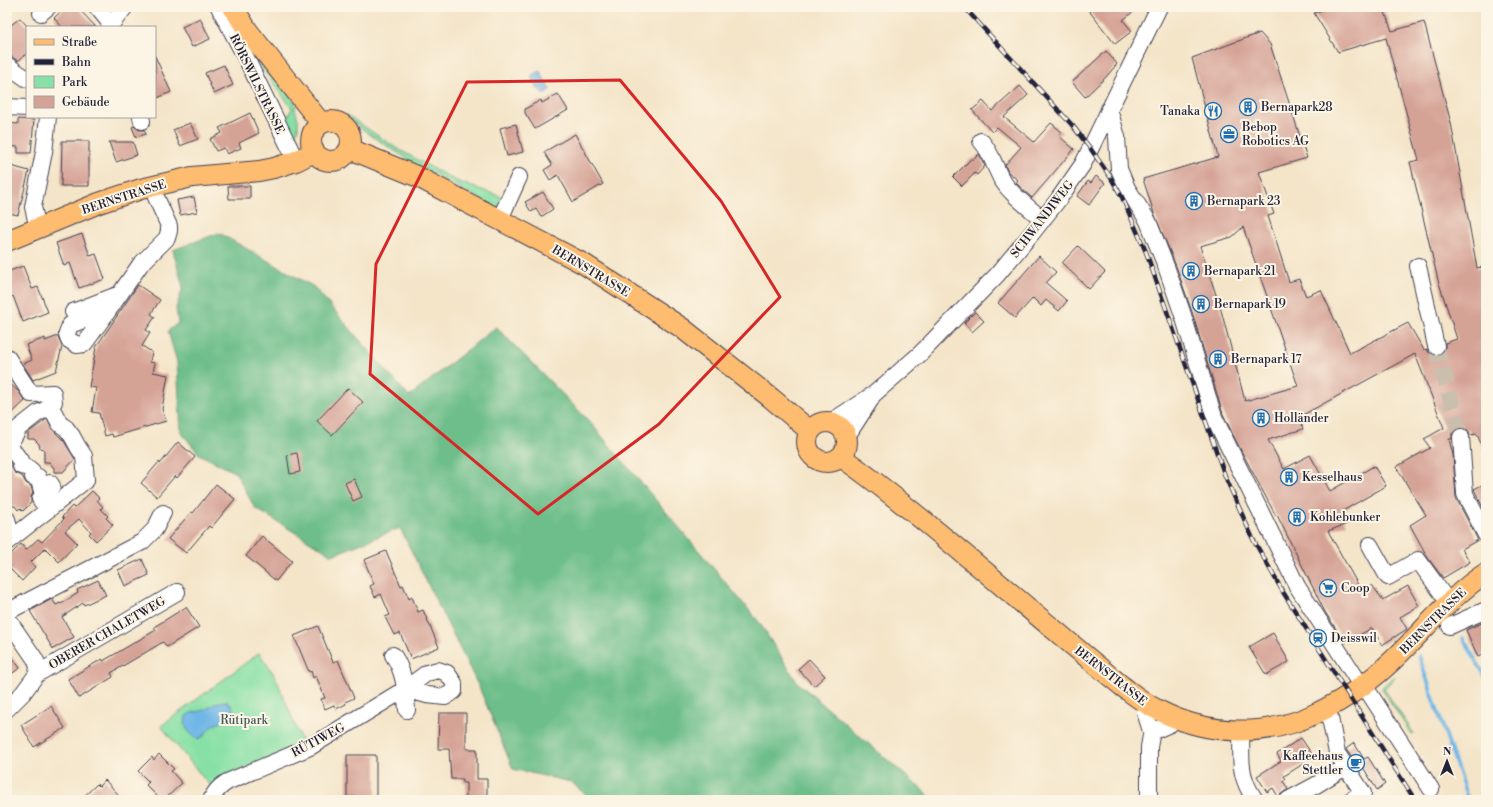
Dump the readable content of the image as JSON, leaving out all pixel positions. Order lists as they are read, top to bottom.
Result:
{
  "streets": {
    "main road": ["BERNSTRASSE"],
    "street": [
      "RÖRSWILSTRASSE",
      "SCHWANDIWEG",
      "OBERER CHALETWEG",
      "RÜTIWEG"
    ]
  },
  "crossings": [
    ["RÖRSWILSTRASSE", "BERNSTRASSE"],
    ["BERNSTRASSE", "SCHWANDIWEG"]
  ],
  "parks": ["Rütipark"],
  "places": {
    "building": [
      "Bernapark28",
      "Bernapark 23",
      "Bernapark 21",
      "Bernapark 19",
      "Bernapark 17",
      "Holländer",
      "Kesselhaus",
      "Kohlebunker"
    ],
    "restaurant": ["Tanaka"],
    "office": ["Bebop Robotics AG"],
    "supermarket": ["Coop"],
    "station": ["Deisswil"],
    "cafe": ["Kaffeehaus Stettler"]
  },
  "legend": [
    "Straße",
    "Bahn",
    "Park",
    "Gebäude"
  ],
  "north": "top"
}
